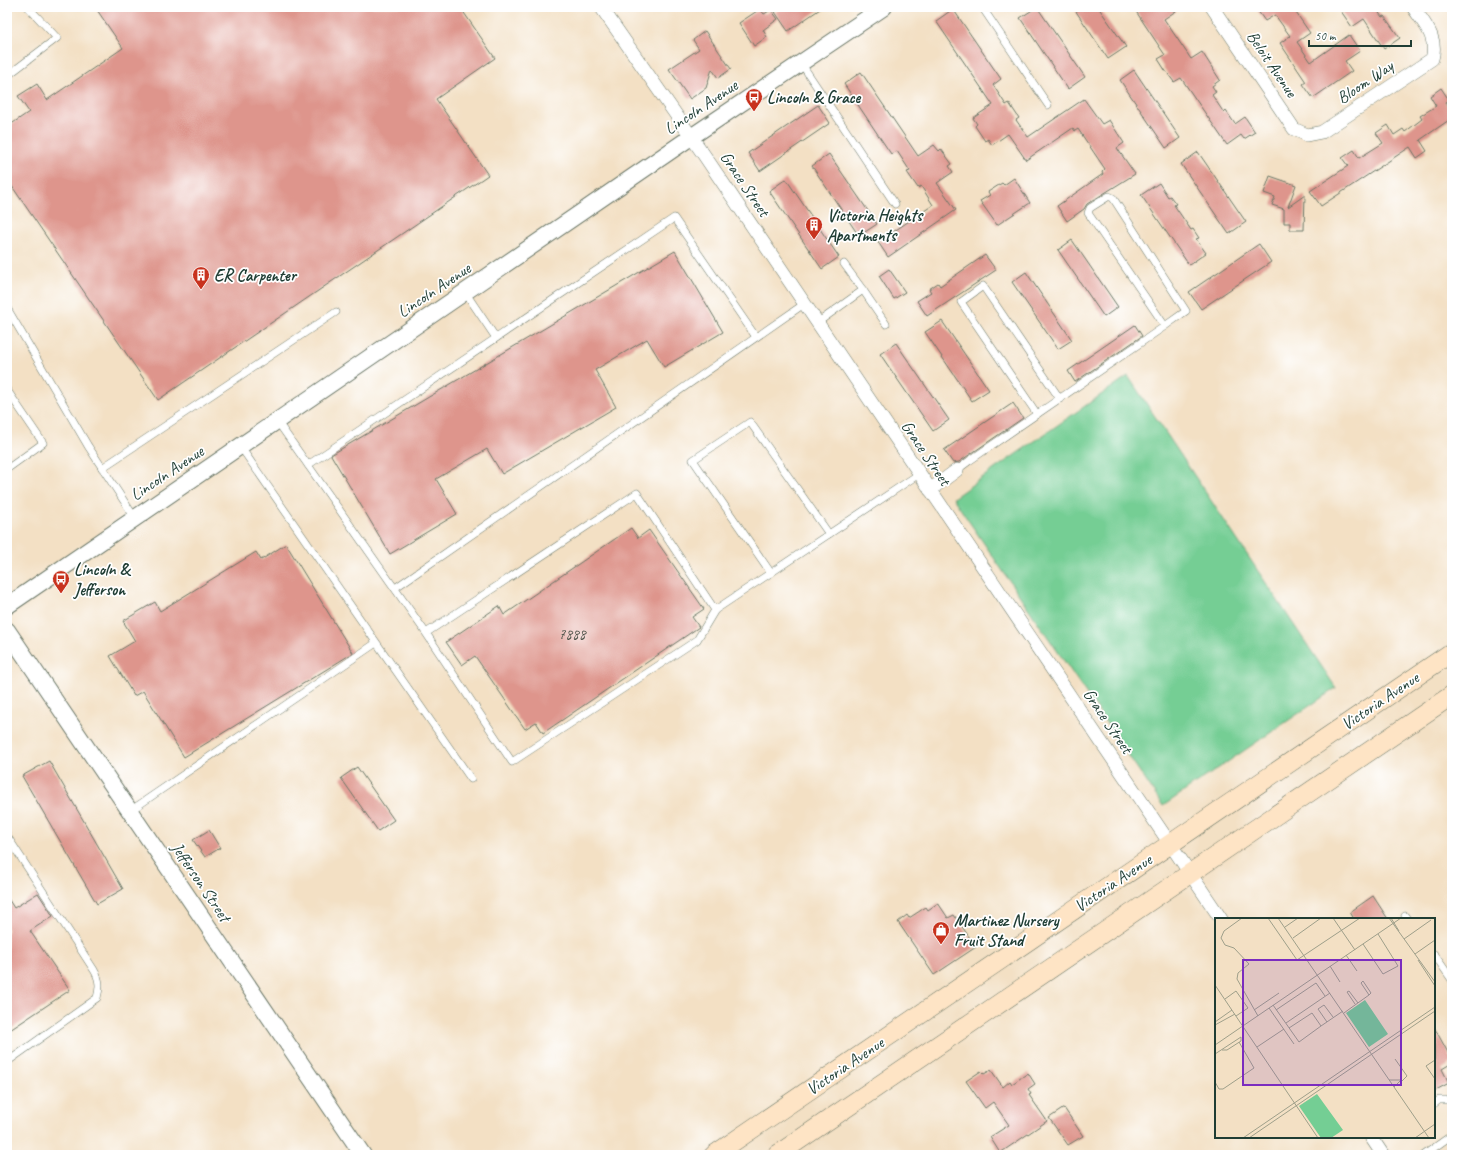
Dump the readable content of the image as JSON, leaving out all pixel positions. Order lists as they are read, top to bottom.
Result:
{
  "streets": {
    "main road": ["Victoria Avenue"],
    "street": [
      "Beloit Avenue",
      "Bloom Way",
      "Lincoln Avenue",
      "Grace Street",
      "Jefferson Street"
    ]
  },
  "crossings": [
    ["Beloit Avenue", "Bloom Way"],
    ["Lincoln Avenue", "Grace Street"],
    ["Grace Street", "Victoria Avenue"]
  ],
  "places": {
    "bus stop": ["Lincoln & Grace", "Lincoln & Jefferson"],
    "building": ["Victoria Heights Apartments", "ER Carpenter"],
    "shop": ["Martinez Nursery Fruit Stand"]
  },
  "house_numbers": ["7888"],
  "scale_bar": "50 m"
}
